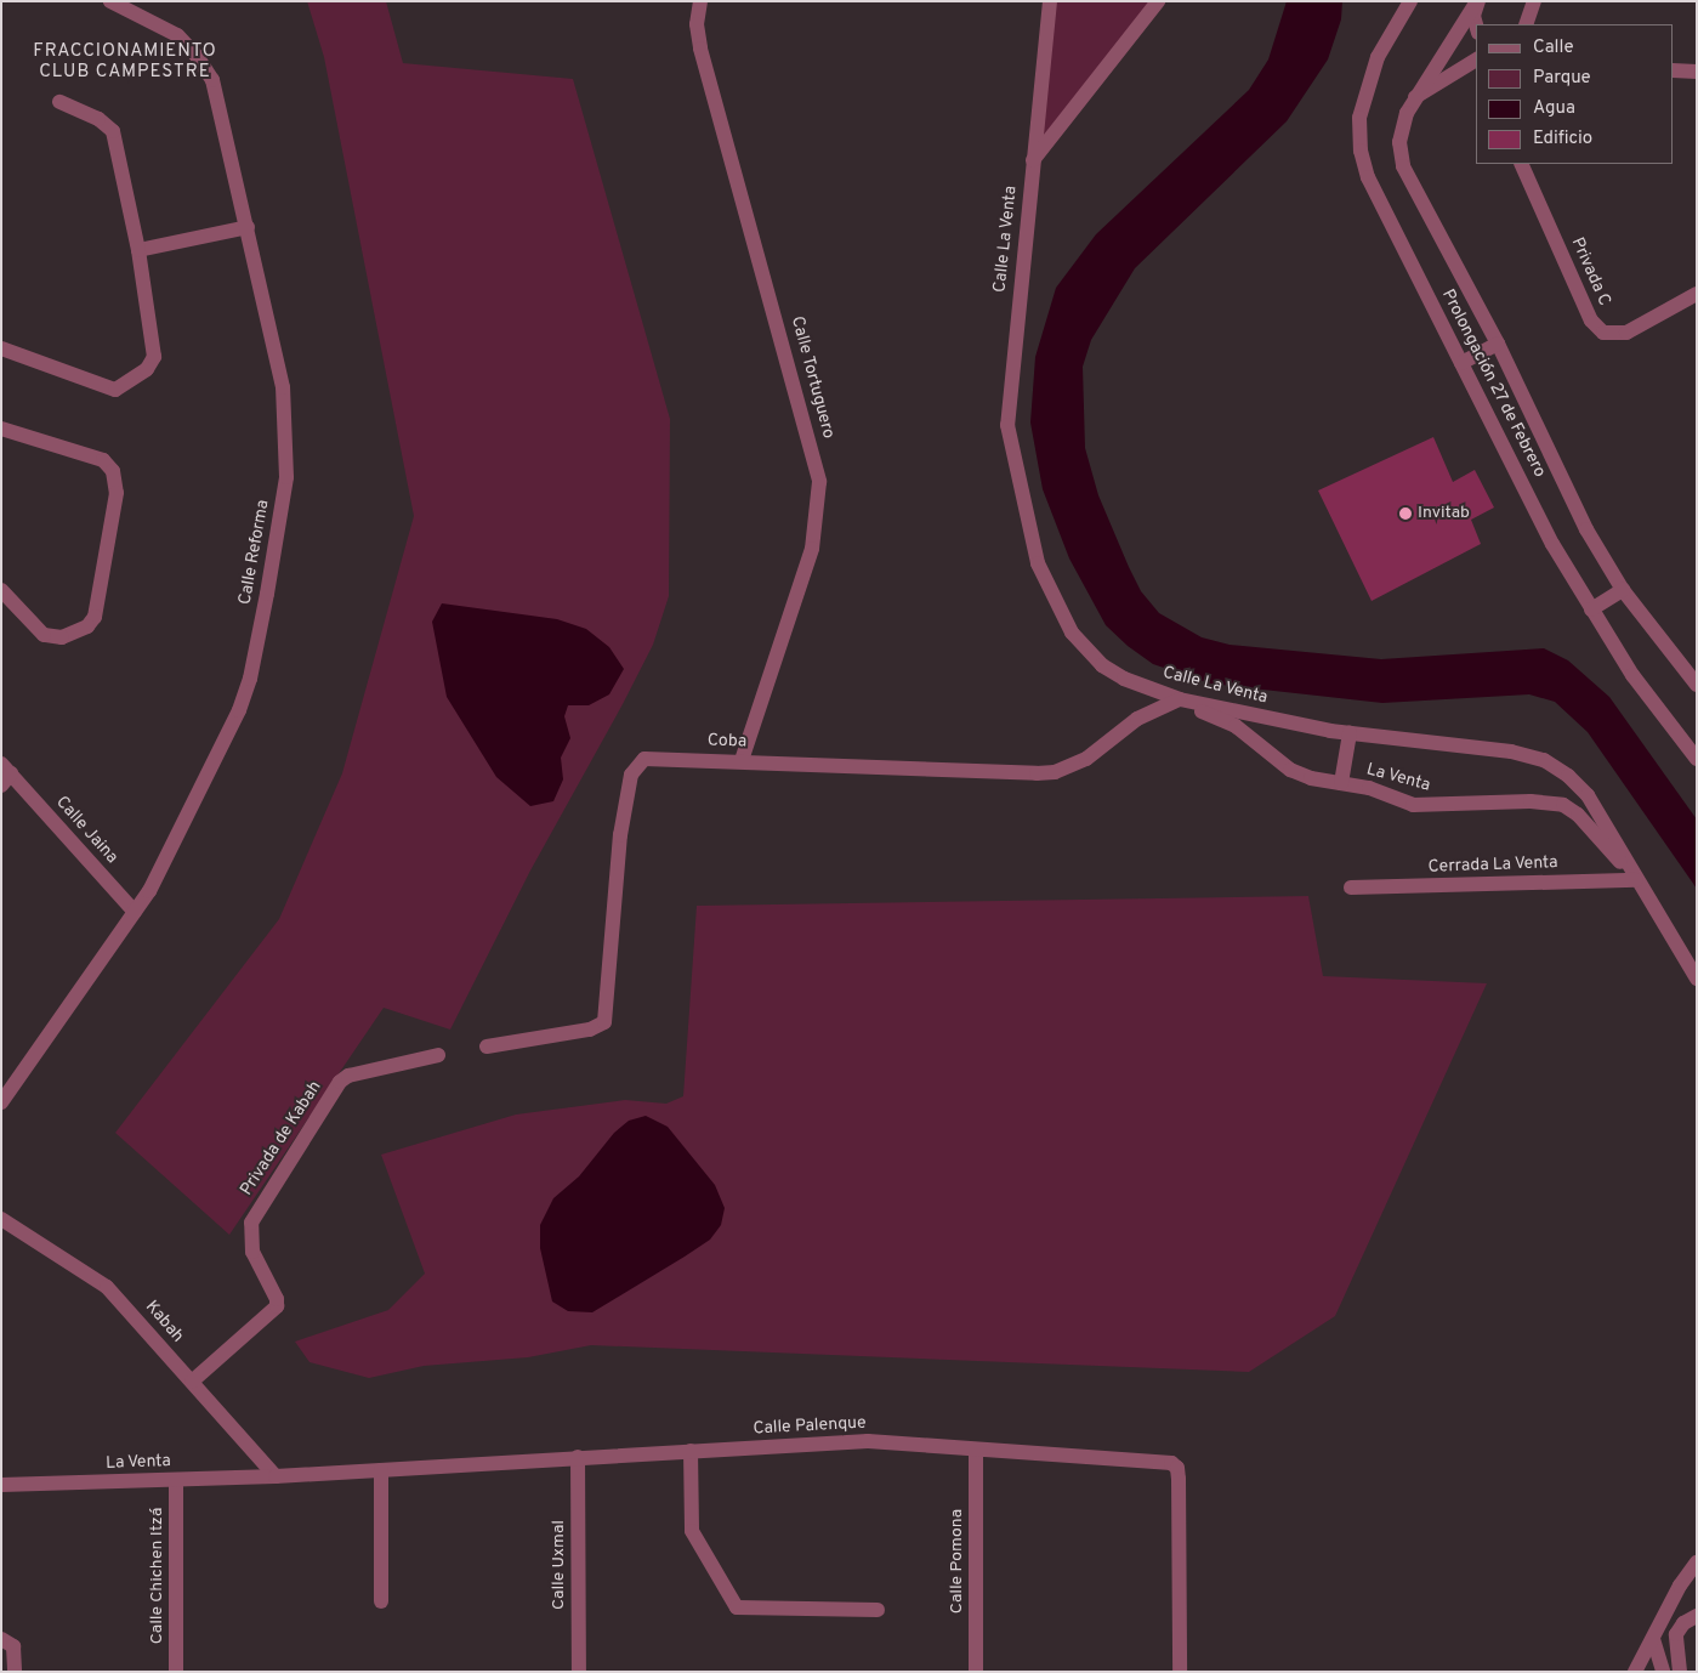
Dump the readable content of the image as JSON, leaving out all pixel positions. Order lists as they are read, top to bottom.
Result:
{
  "streets": {
    "street": [
      "Calle La Venta",
      "Privada C",
      "Calle Tortuguero",
      "Prolongación 27 de Febrero",
      "Calle Reforma",
      "Coba",
      "La Venta",
      "Calle Jaina",
      "Cerrada La Venta",
      "Privada de Kabah",
      "Kabah",
      "Calle Palenque",
      "Calle Pomona",
      "Calle Uxmal",
      "Calle Chichen Itzá"
    ]
  },
  "crossings": [
    ["Calle La Venta", "Coba"],
    ["Calle La Venta", "La Venta"],
    ["Calle La Venta", "Cerrada La Venta"],
    ["Calle Tortuguero", "Coba"],
    ["Calle Reforma", "Calle Jaina"],
    ["Coba", "La Venta"],
    ["La Venta", "Cerrada La Venta"],
    ["La Venta", "Kabah"],
    ["La Venta", "Calle Palenque"],
    ["La Venta", "Calle Chichen Itzá"],
    ["Privada de Kabah", "Kabah"],
    ["Kabah", "Calle Palenque"],
    ["Calle Palenque", "Calle Pomona"],
    ["Calle Palenque", "Calle Uxmal"]
  ],
  "districts": ["FRACCIONAMIENTO CLUB CAMPESTRE"],
  "places": ["Invitab"],
  "legend": [
    "Calle",
    "Parque",
    "Agua",
    "Edificio"
  ]
}
